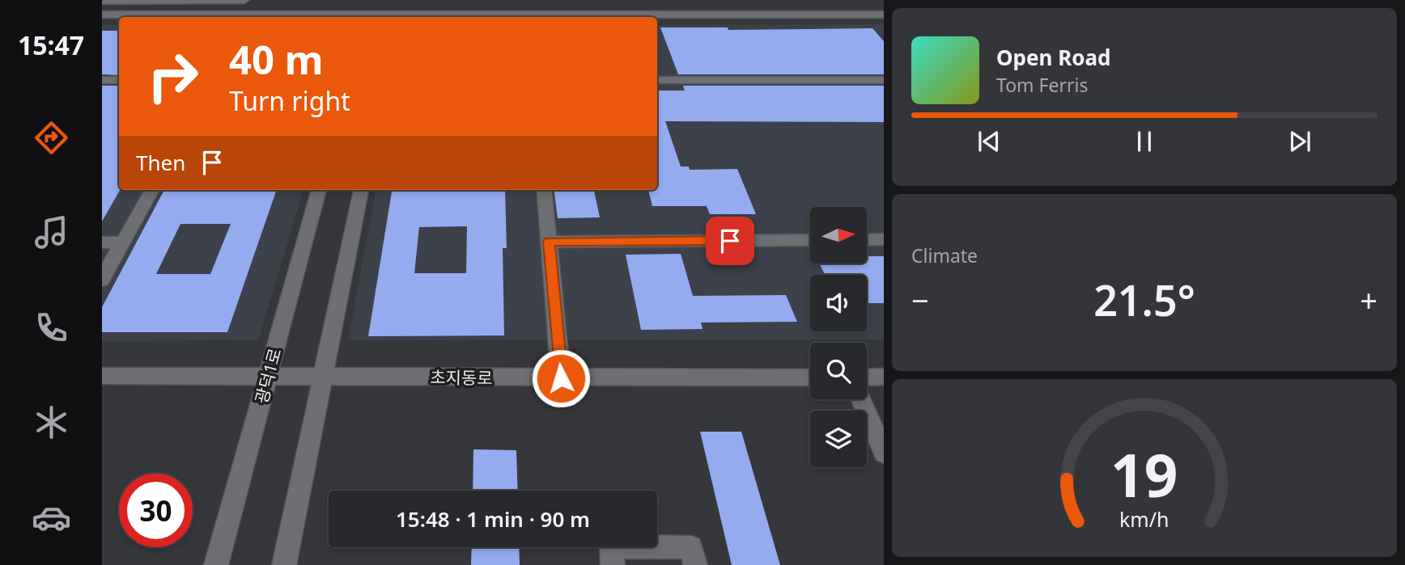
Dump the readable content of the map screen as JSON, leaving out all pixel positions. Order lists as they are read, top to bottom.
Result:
{
  "streets": {
    "street": ["광덕1로", "초지동로"]
  },
  "crossings": [
    ["광덕1로", "초지동로"]
  ],
  "north": "right",
  "page": {
    "tabs": "15:47",
    "turn": ["40 m", "Turn right"],
    "song": ["Open Road", "Tom Ferris"],
    "then": "Then",
    "tile": "Climate",
    "heat": ["−", "21.5°", "+"],
    "limit": "30",
    "trip": "15:48 · 1 min · 90 m",
    "gauge": ["19", "km/h"]
  }
}
